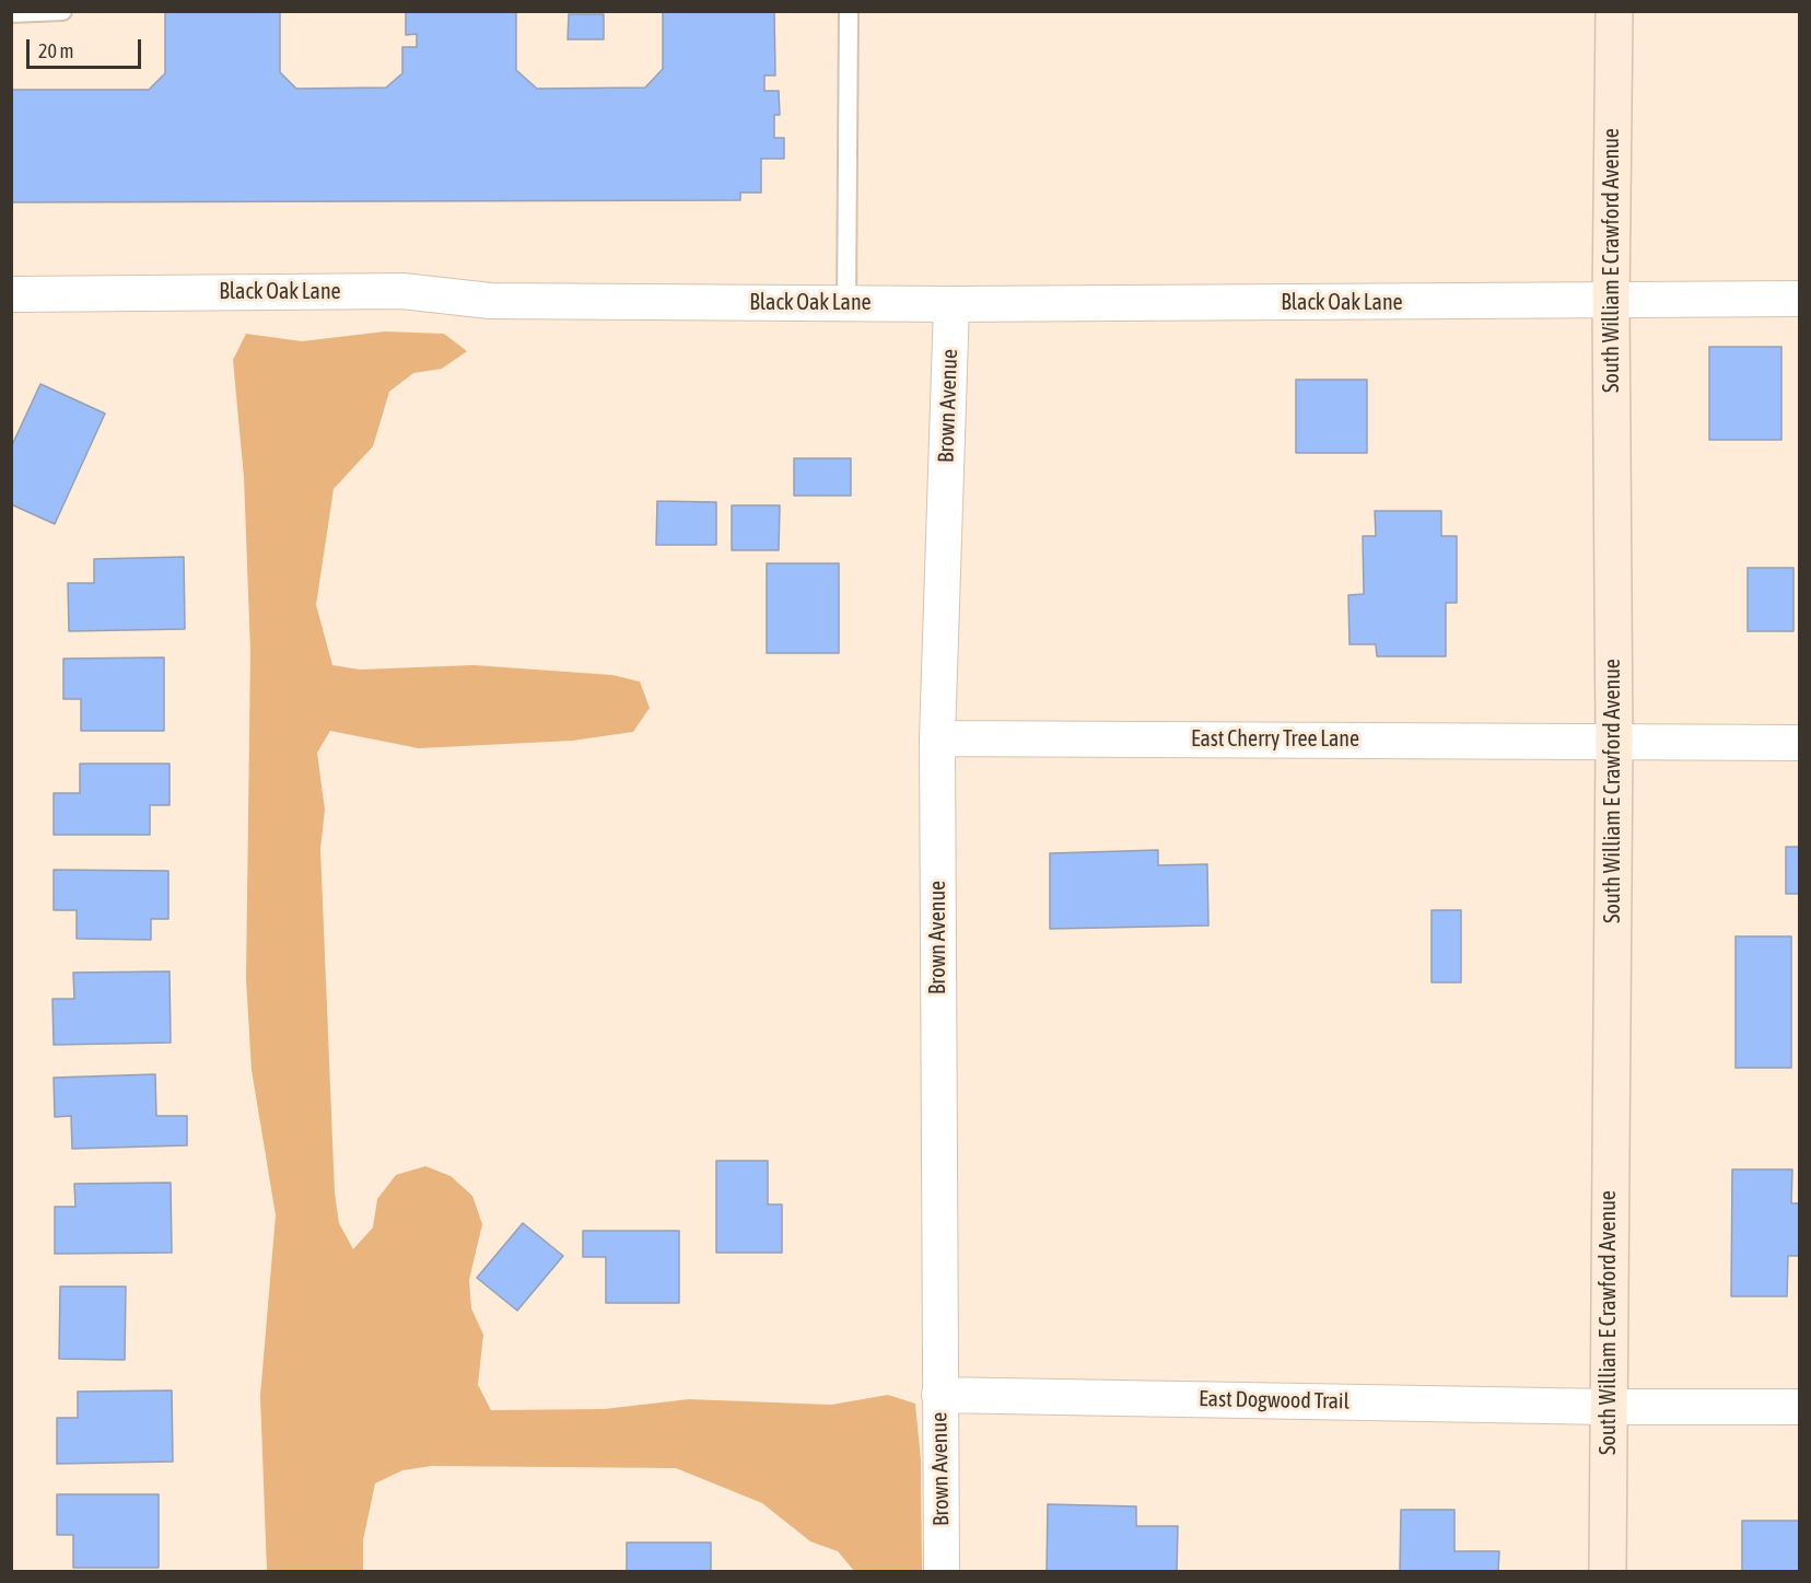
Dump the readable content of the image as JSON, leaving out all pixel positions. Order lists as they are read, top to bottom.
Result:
{
  "streets": {
    "main road": ["South William E Crawford Avenue"],
    "street": [
      "Black Oak Lane",
      "Brown Avenue",
      "East Cherry Tree Lane",
      "East Dogwood Trail"
    ]
  },
  "crossings": [
    ["South William E Crawford Avenue", "Black Oak Lane"],
    ["South William E Crawford Avenue", "East Cherry Tree Lane"],
    ["South William E Crawford Avenue", "East Dogwood Trail"],
    ["Black Oak Lane", "Brown Avenue"],
    ["Brown Avenue", "East Cherry Tree Lane"],
    ["Brown Avenue", "East Dogwood Trail"]
  ],
  "scale_bar": "20 m"
}
